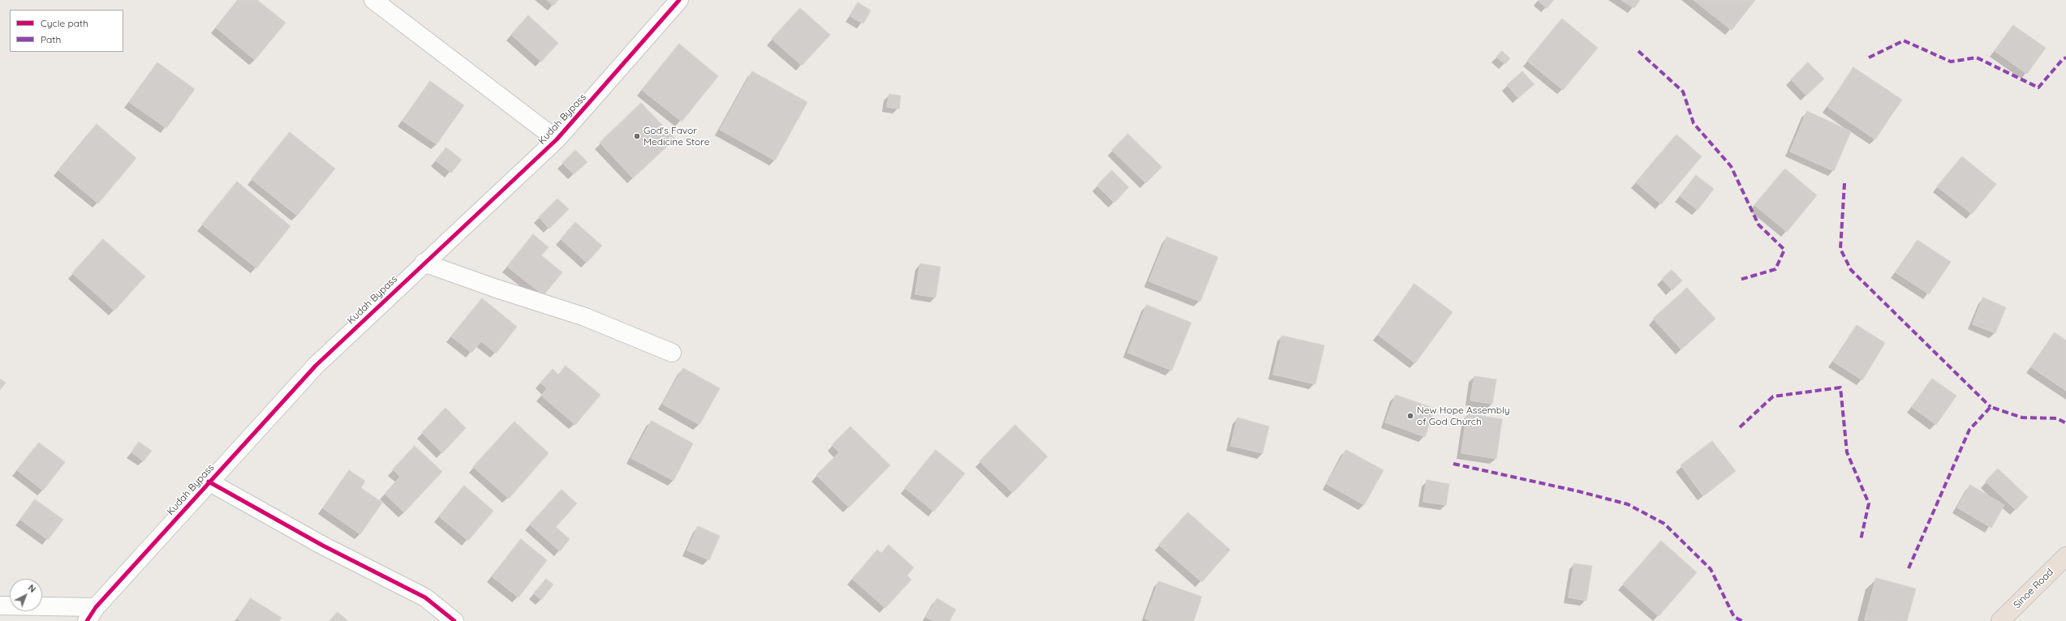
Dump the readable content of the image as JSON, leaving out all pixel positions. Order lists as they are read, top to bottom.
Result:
{
  "streets": {
    "highway": ["Sinoe Road"],
    "street": ["Kudah Bypass"]
  },
  "places": ["God's Favor Medicine Store", "New Hope Assembly of God Church"],
  "legend": ["Cycle path", "Path"],
  "north": "top right"
}
